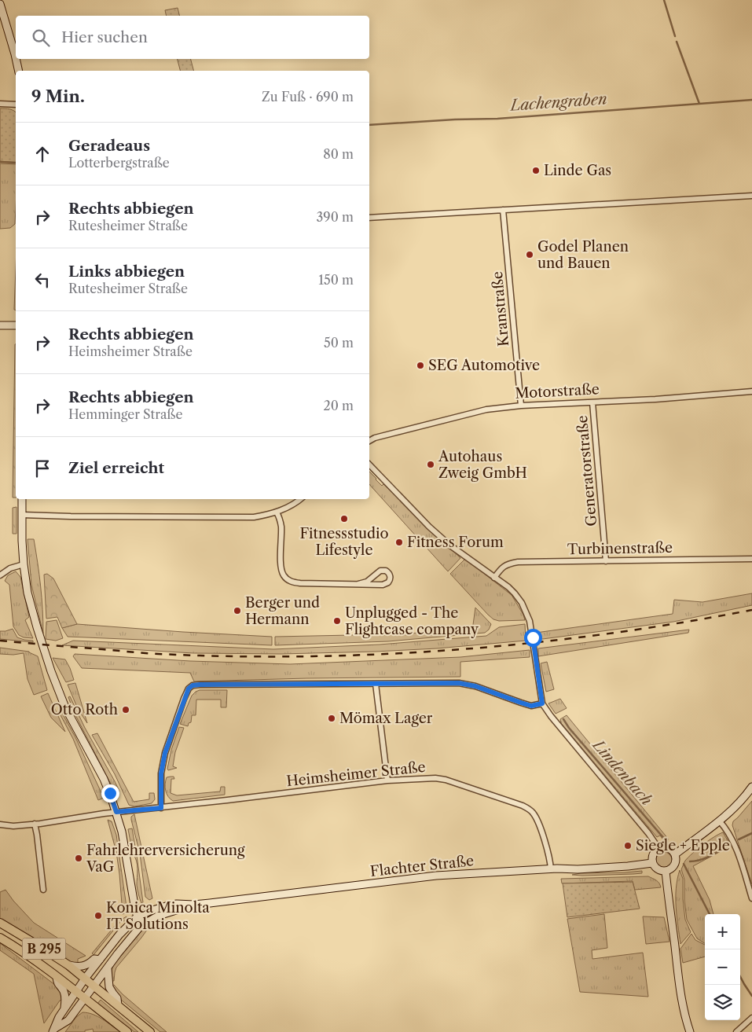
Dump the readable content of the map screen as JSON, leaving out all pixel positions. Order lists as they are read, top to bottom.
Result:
{
  "streets": {
    "main road": ["Flachter Straße", "B 295"],
    "street": [
      "Kranstraße",
      "Motorstraße",
      "Generatorstraße",
      "Turbinenstraße",
      "Heimsheimer Straße"
    ]
  },
  "crossings": [
    ["Kranstraße", "Motorstraße"],
    ["Motorstraße", "Generatorstraße"],
    ["Generatorstraße", "Turbinenstraße"],
    ["Heimsheimer Straße", "Flachter Straße"],
    ["Flachter Straße", "B 295"]
  ],
  "water": ["Lachengraben", "Lindenbach"],
  "places": [
    "Linde Gas",
    "Godel Planen und Bauen",
    "SEG Automotive",
    "Autohaus Zweig GmbH",
    "Fitnessstudio Lifestyle",
    "Fitness Forum",
    "Berger und Hermann",
    "Unplugged - The Flightcase company",
    "Otto Roth",
    "Mömax Lager",
    "Siegle + Epple",
    "Fahrlehrerversicherung VaG",
    "Konica Minolta IT Solutions"
  ],
  "page": {
    "search": "Hier suchen",
    "heading": ["9 Min.", "Zu Fuß · 690 m"],
    "list": [
      ["Geradeaus", "Lotterbergstraße", "80 m"],
      ["Rechts abbiegen", "Rutesheimer Straße", "390 m"],
      ["Links abbiegen", "Rutesheimer Straße", "150 m"],
      ["Rechts abbiegen", "Heimsheimer Straße", "50 m"],
      ["Rechts abbiegen", "Hemminger Straße", "20 m"],
      "Ziel erreicht"
    ],
    "map_buttons": ["+", "−"]
  }
}
